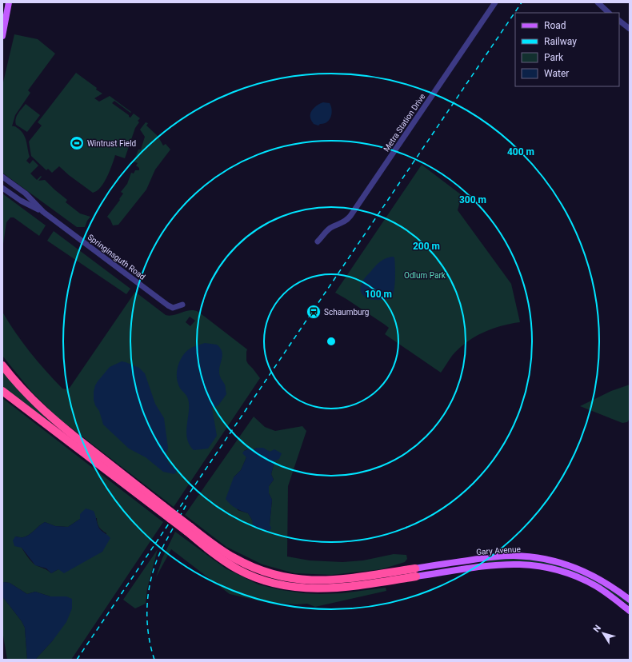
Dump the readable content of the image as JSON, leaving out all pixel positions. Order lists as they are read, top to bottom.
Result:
{
  "streets": {
    "main road": ["Gary Avenue"],
    "street": ["Metra Station Drive", "Springinsguth Road"]
  },
  "parks": ["Odlum Park"],
  "places": {
    "sports": ["Wintrust Field"],
    "station": ["Schaumburg"]
  },
  "legend": [
    "Road",
    "Railway",
    "Park",
    "Water"
  ],
  "north": "top left",
  "rings": [
    "400 m",
    "300 m",
    "200 m",
    "100 m"
  ]
}
